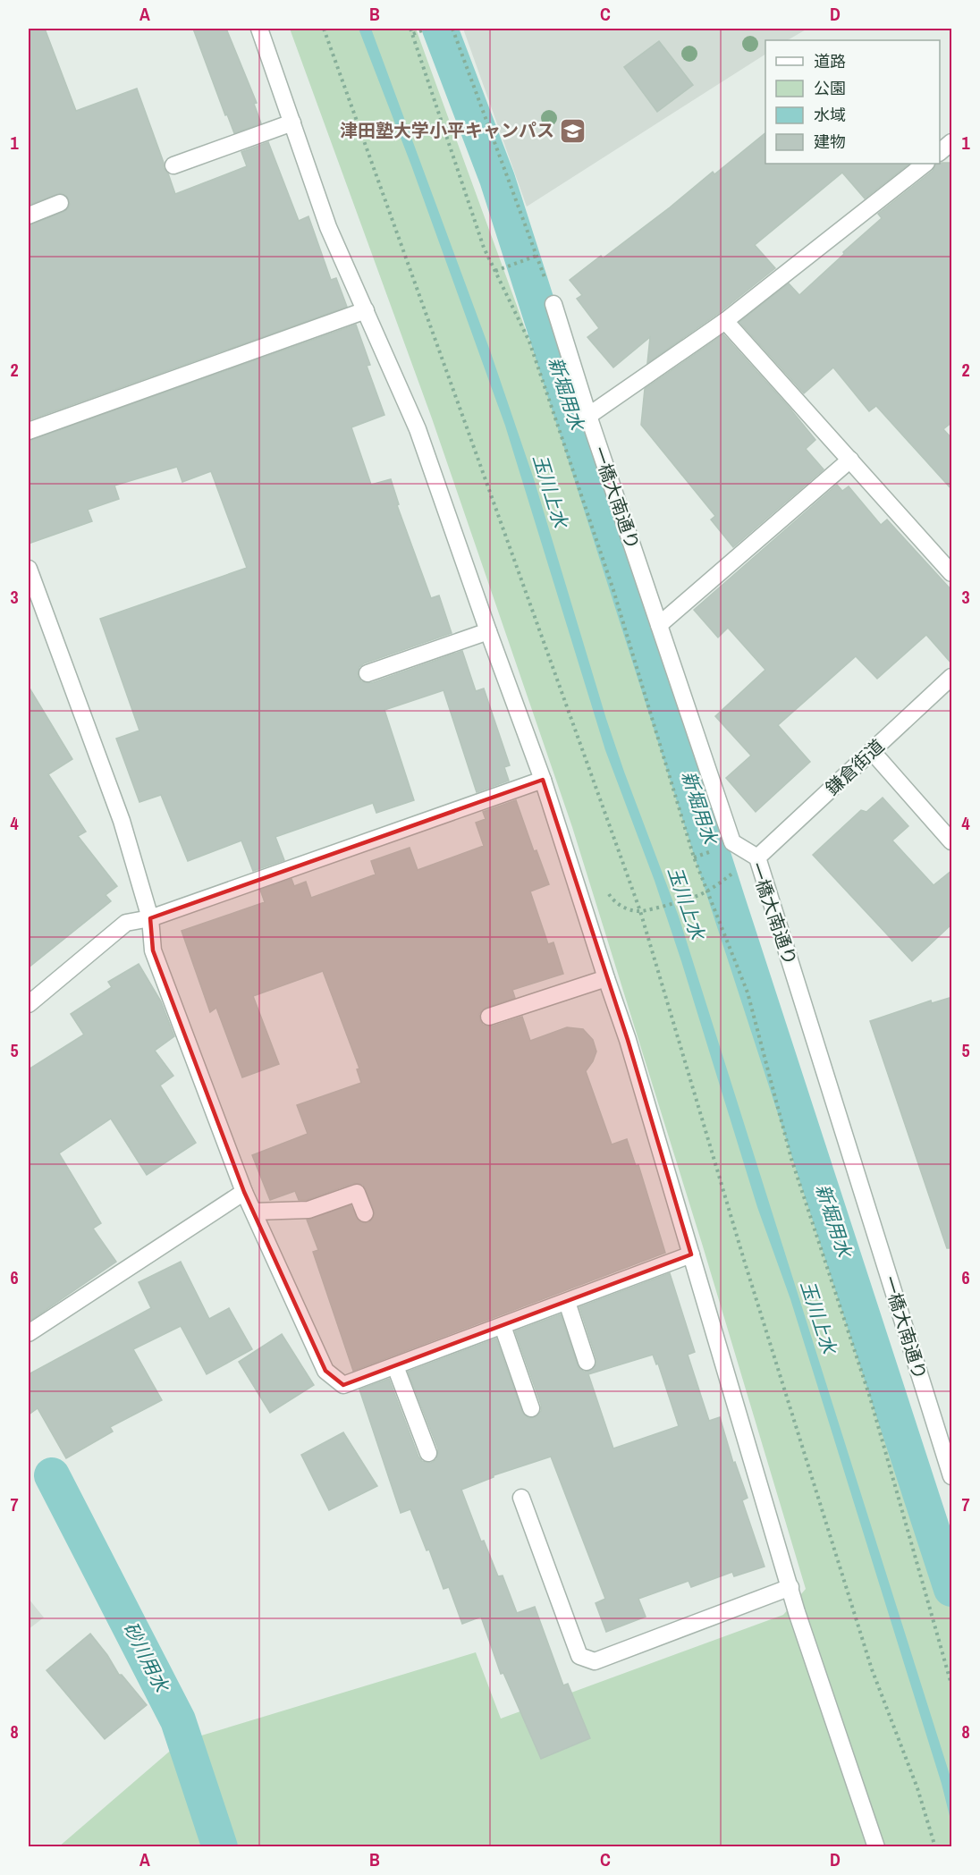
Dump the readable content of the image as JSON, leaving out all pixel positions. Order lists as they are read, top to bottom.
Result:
{
  "streets": {
    "street": ["一橋大南通り", "鎌倉街道"]
  },
  "crossings": [
    ["一橋大南通り", "鎌倉街道"]
  ],
  "water": ["新堀用水", "玉川上水", "砂川用水"],
  "places": {
    "school or university": ["津田塾大学小平キャンパス"]
  },
  "legend": [
    "道路",
    "公園",
    "水域",
    "建物"
  ],
  "grid": {
    "columns": [
      "A",
      "B",
      "C",
      "D"
    ],
    "rows": [
      "1",
      "2",
      "3",
      "4",
      "5",
      "6",
      "7",
      "8"
    ]
  }
}
